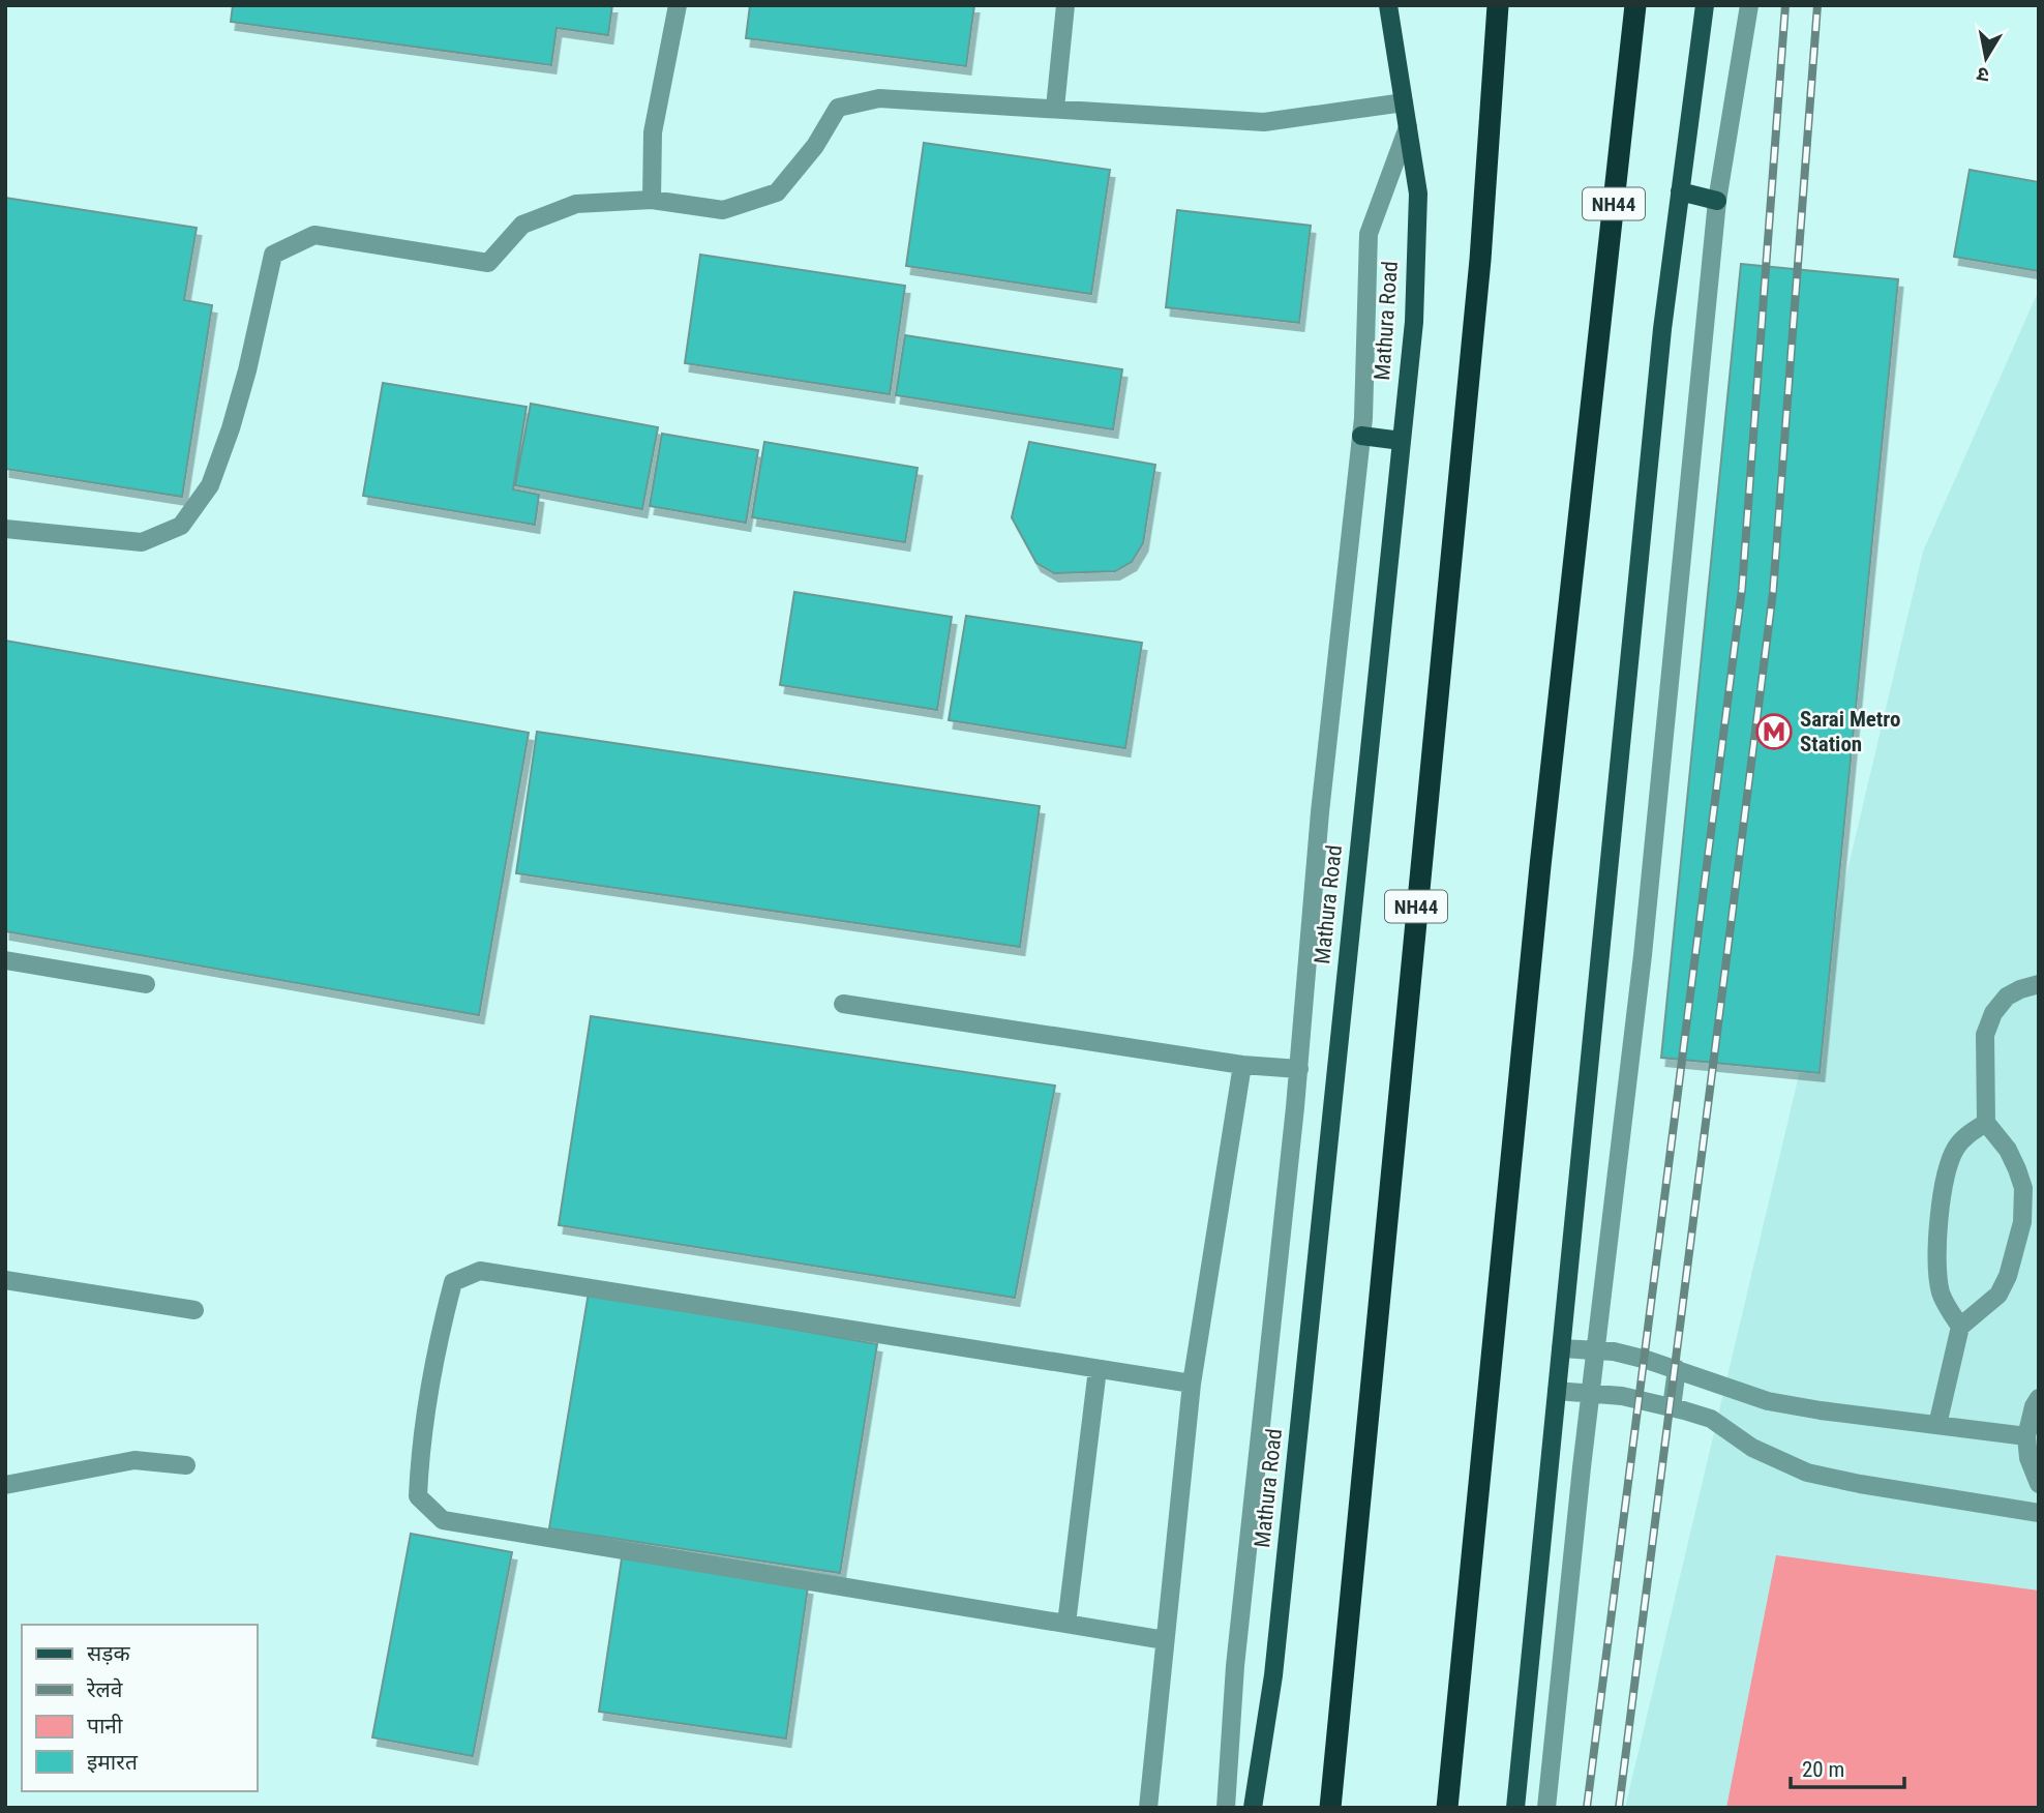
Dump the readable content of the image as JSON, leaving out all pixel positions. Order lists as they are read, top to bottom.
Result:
{
  "streets": {
    "highway": ["NH44"],
    "main road": ["Mathura Road"]
  },
  "places": {
    "metro station": ["Sarai Metro Station"]
  },
  "legend": [
    "सड़क",
    "रेलवे",
    "पानी",
    "इमारत"
  ],
  "scale_bar": "20 m",
  "north": "bottom"
}
